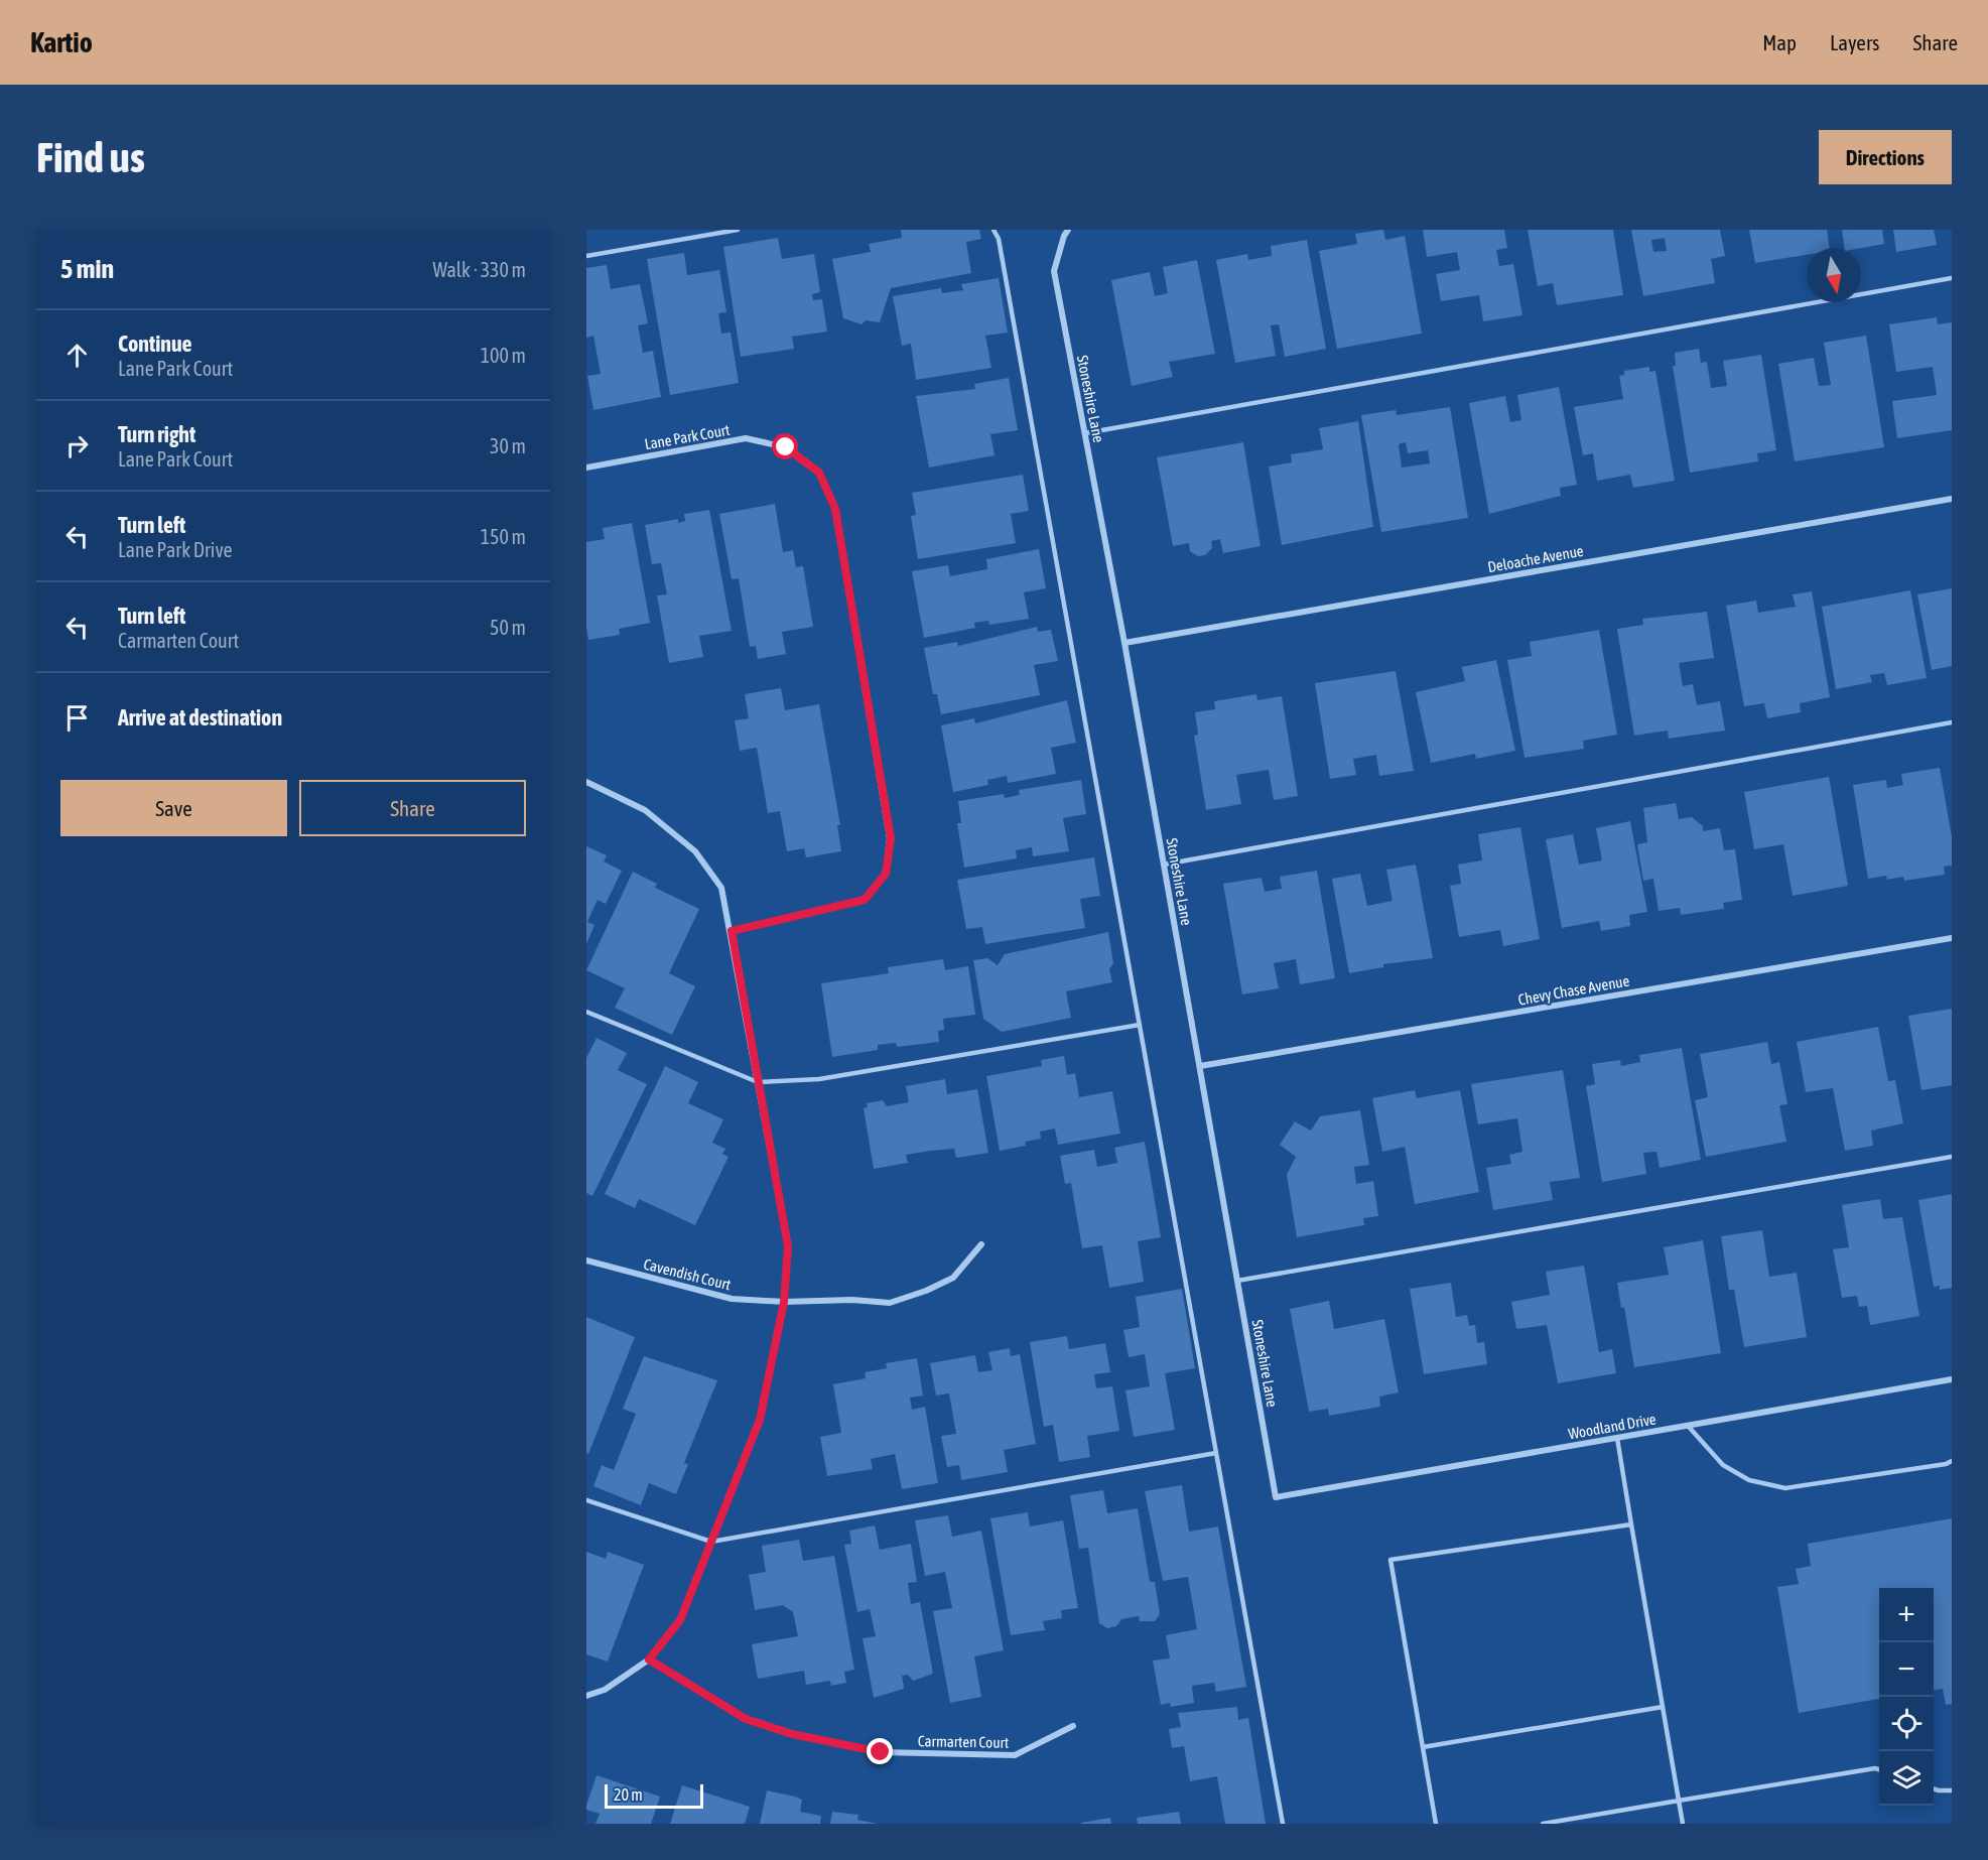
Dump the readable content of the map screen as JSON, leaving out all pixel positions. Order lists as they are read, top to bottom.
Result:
{
  "streets": {
    "street": [
      "Stoneshire Lane",
      "Lane Park Court",
      "Deloache Avenue",
      "Chevy Chase Avenue",
      "Cavendish Court",
      "Woodland Drive",
      "Carmarten Court"
    ]
  },
  "crossings": [
    ["Stoneshire Lane", "Deloache Avenue"],
    ["Stoneshire Lane", "Chevy Chase Avenue"],
    ["Stoneshire Lane", "Woodland Drive"]
  ],
  "scale_bar": "20 m",
  "north": "bottom",
  "page": {
    "header": "Kartio",
    "nav": ["Map", "Layers", "Share"],
    "buttons": [
      "Directions",
      ["Save", "Share"]
    ],
    "title": "Find us",
    "heading": ["5 min", "Walk · 330 m"],
    "list": [
      ["Continue", "Lane Park Court", "100 m"],
      ["Turn right", "Lane Park Court", "30 m"],
      ["Turn left", "Lane Park Drive", "150 m"],
      ["Turn left", "Carmarten Court", "50 m"],
      "Arrive at destination"
    ],
    "map_buttons": ["+", "−"],
    "scale": "20 m"
  }
}
